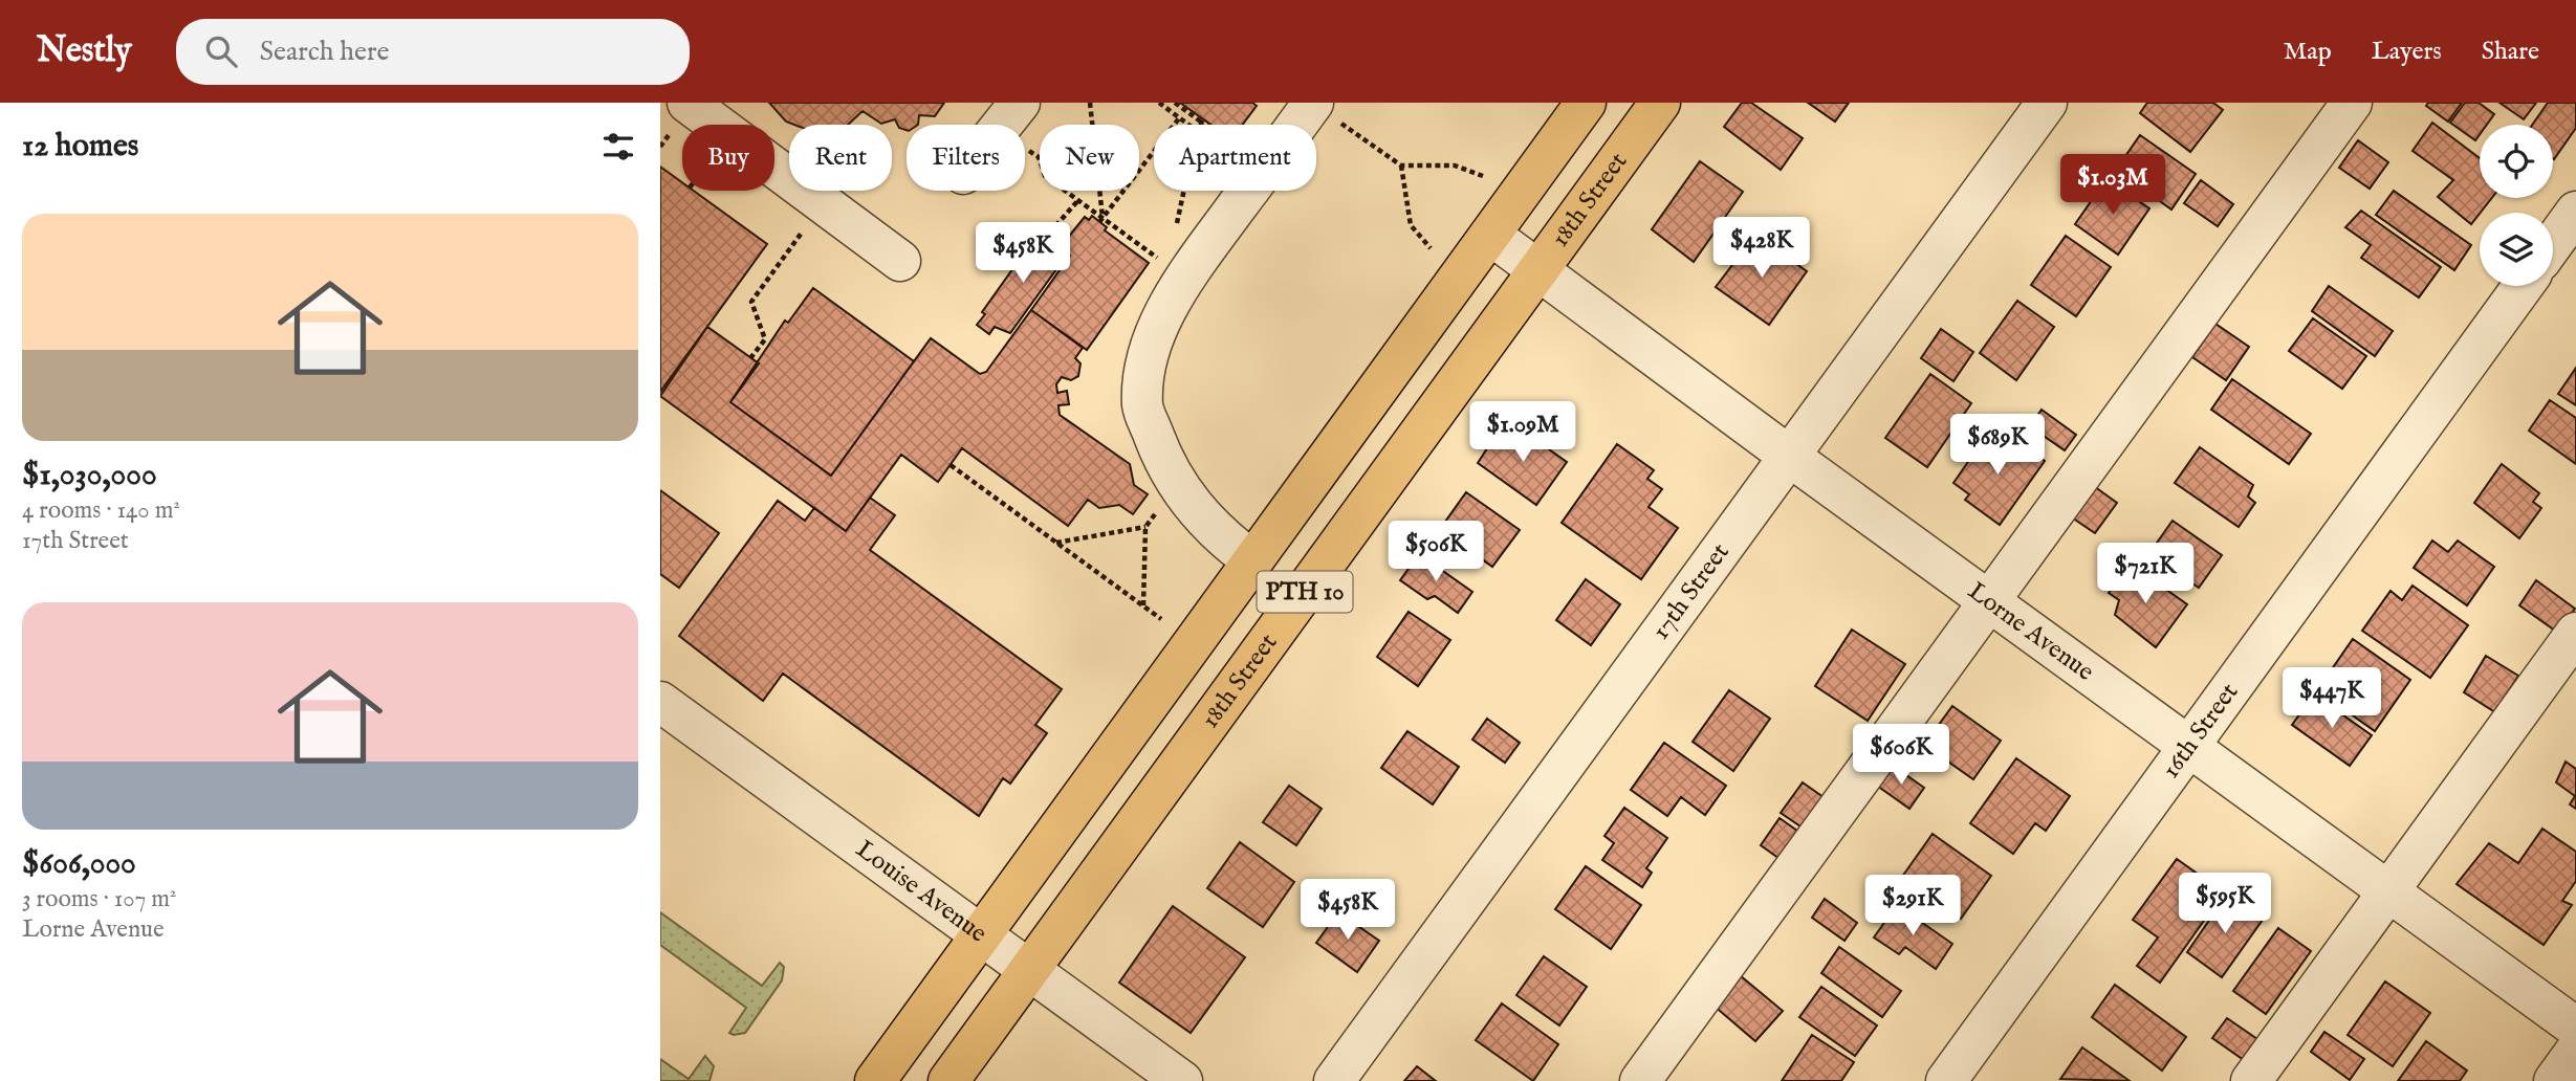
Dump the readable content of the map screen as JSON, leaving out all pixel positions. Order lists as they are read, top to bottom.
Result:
{
  "streets": {
    "main road": ["18th Street", "PTH 10"],
    "street": [
      "17th Street",
      "Lorne Avenue",
      "16th Street",
      "Louise Avenue"
    ]
  },
  "crossings": [
    ["18th Street", "Lorne Avenue"],
    ["18th Street", "Louise Avenue"],
    ["PTH 10", "Lorne Avenue"],
    ["PTH 10", "Louise Avenue"],
    ["17th Street", "Lorne Avenue"],
    ["Lorne Avenue", "16th Street"]
  ],
  "page": {
    "header": "Nestly",
    "search": "Search here",
    "nav": ["Map", "Layers", "Share"],
    "heading": "12 homes",
    "chip": [
      "Buy",
      "Rent",
      "Filters",
      "New",
      "Apartment"
    ],
    "price": [
      "$1.03M",
      "$428K",
      "$458K",
      "$1.09M",
      "$689K",
      "$506K",
      "$721K",
      "$447K",
      "$606K",
      "$595K",
      "$291K",
      "$458K"
    ],
    "list": [
      {
        "name": "$1,030,000",
        "note": "4 rooms · 140 m² · 17th Street"
      },
      {
        "name": "$606,000",
        "note": "3 rooms · 107 m² · Lorne Avenue"
      }
    ]
  }
}
